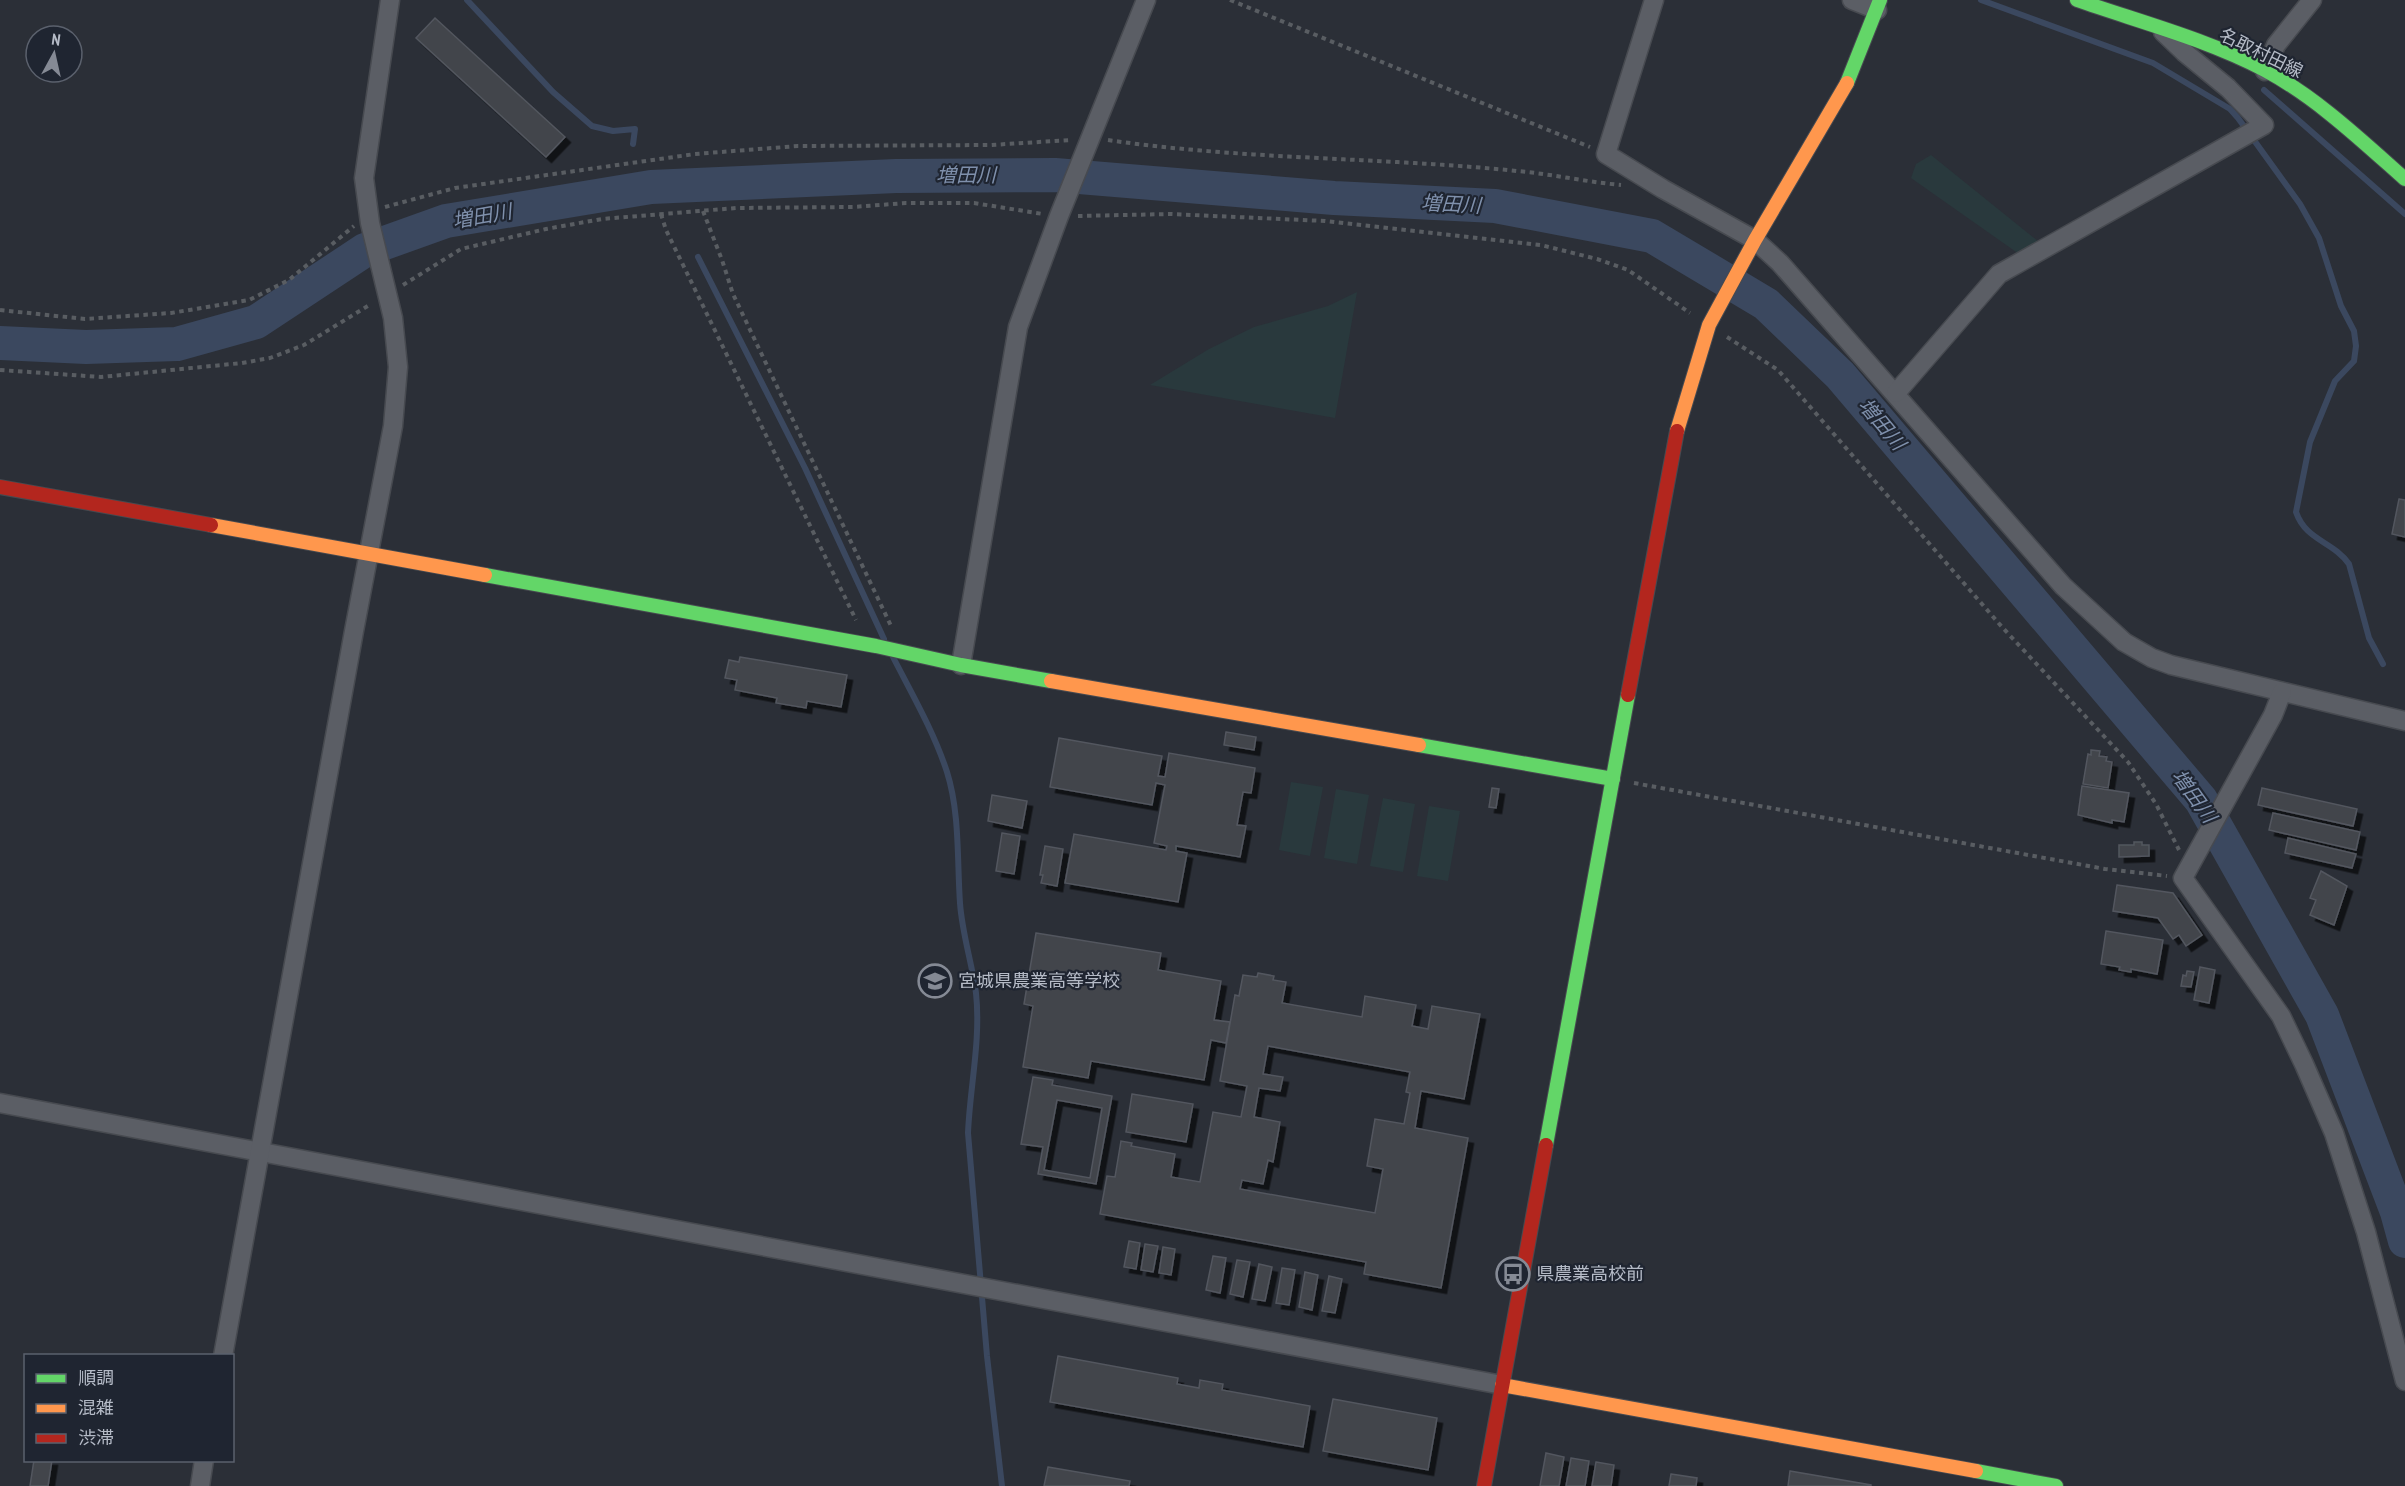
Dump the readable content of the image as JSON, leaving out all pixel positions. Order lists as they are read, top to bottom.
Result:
{
  "streets": {
    "street": ["名取村田線"]
  },
  "water": ["増田川"],
  "places": {
    "school or university": ["宮城県農業高等学校"],
    "bus stop": ["県農業高校前"]
  },
  "legend": ["順調", "混雑", "渋滞"],
  "north": "top"
}
